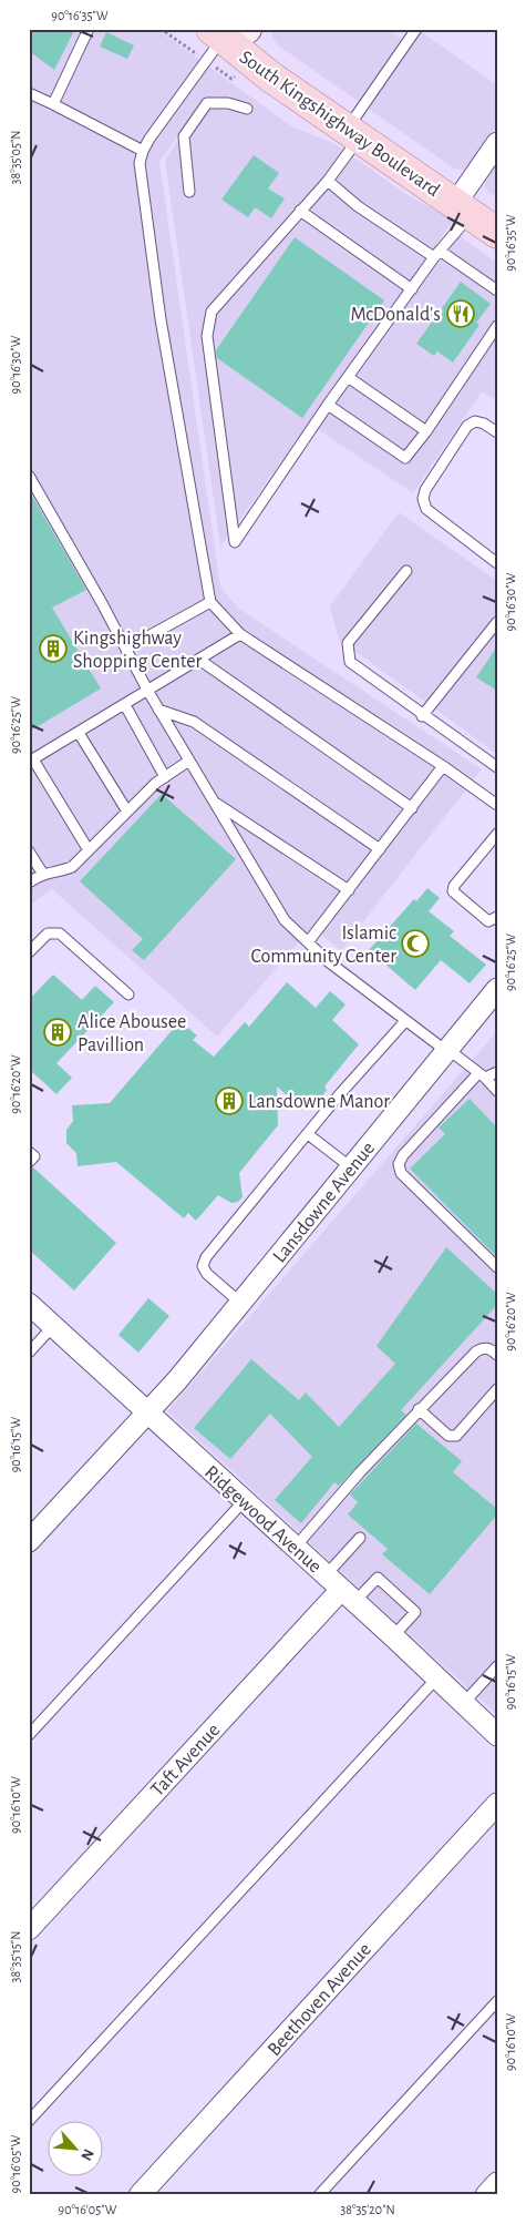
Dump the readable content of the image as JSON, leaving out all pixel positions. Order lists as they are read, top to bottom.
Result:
{
  "streets": {
    "main road": ["South Kingshighway Boulevard"],
    "street": [
      "Lansdowne Avenue",
      "Ridgewood Avenue",
      "Taft Avenue",
      "Beethoven Avenue"
    ]
  },
  "crossings": [
    ["Lansdowne Avenue", "Ridgewood Avenue"],
    ["Ridgewood Avenue", "Taft Avenue"]
  ],
  "places": {
    "restaurant": ["McDonald's"],
    "building": ["Kingshighway Shopping Center", "Alice Abousee Pavillion", "Lansdowne Manor"],
    "mosque": ["Islamic Community Center"]
  },
  "north": "bottom right",
  "coordinates": [
    "90°16'35\"W",
    "38°35'05\"N",
    "90°16'30\"W",
    "90°16'25\"W",
    "90°16'20\"W",
    "90°16'15\"W",
    "90°16'10\"W",
    "38°35'15\"N",
    "90°16'05\"W",
    "38°35'20\"N"
  ]
}
